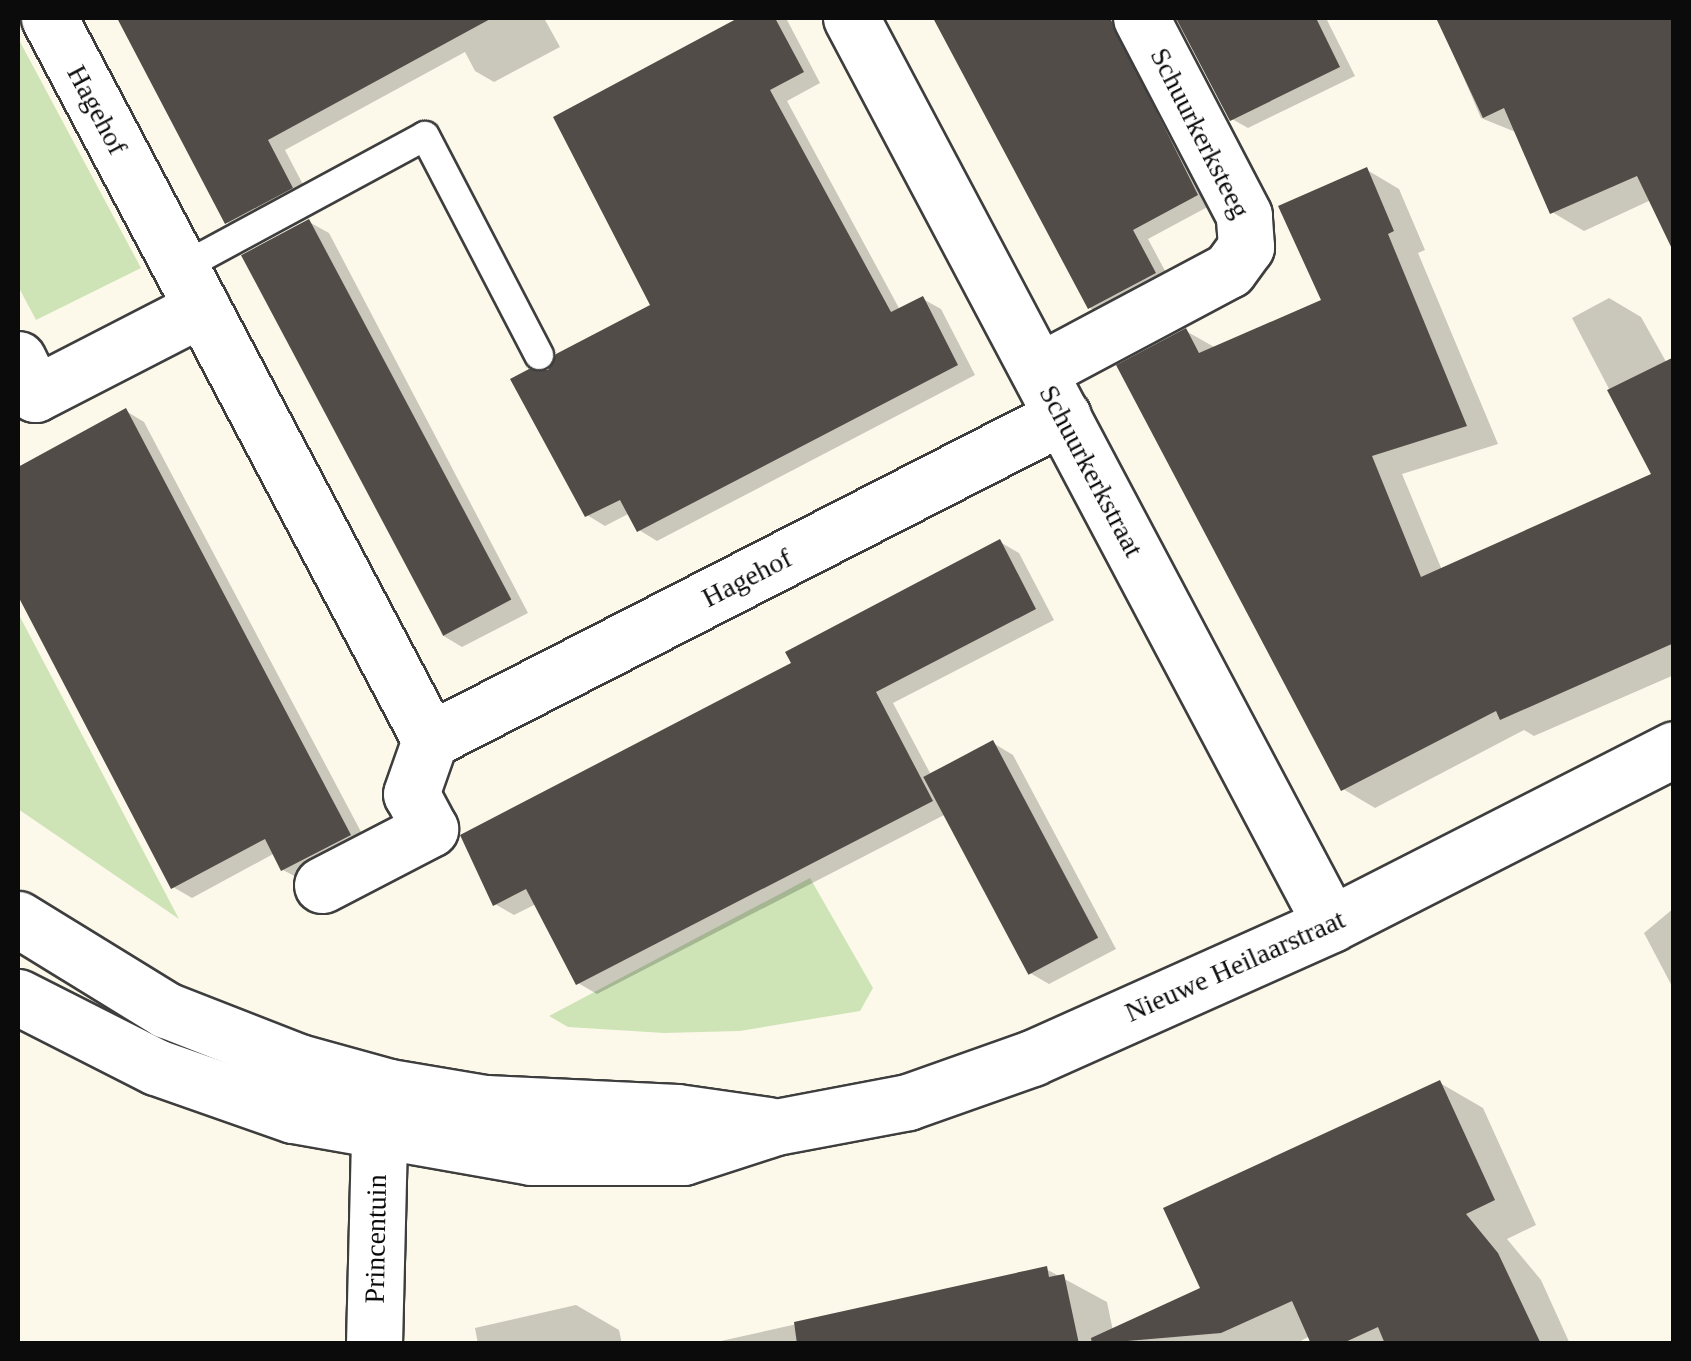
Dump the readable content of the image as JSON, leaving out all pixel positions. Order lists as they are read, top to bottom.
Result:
{
  "streets": {
    "street": [
      "Hagehof",
      "Schuurkerksteeg",
      "Schuurkerkstraat",
      "Nieuwe Heilaarstraat",
      "Princentuin"
    ]
  },
  "crossings": [
    ["Hagehof", "Schuurkerksteeg"],
    ["Hagehof", "Schuurkerkstraat"],
    ["Schuurkerksteeg", "Schuurkerkstraat"],
    ["Schuurkerkstraat", "Nieuwe Heilaarstraat"],
    ["Nieuwe Heilaarstraat", "Princentuin"]
  ]
}
